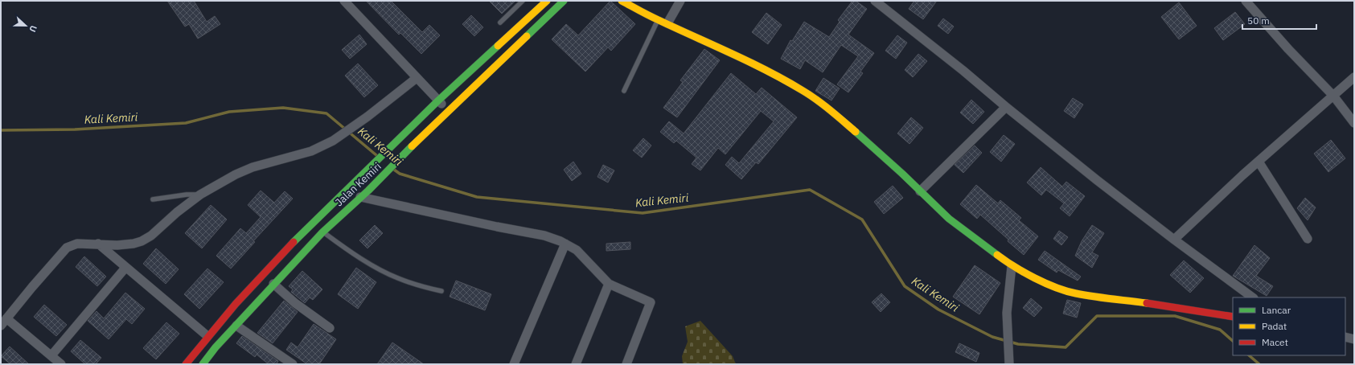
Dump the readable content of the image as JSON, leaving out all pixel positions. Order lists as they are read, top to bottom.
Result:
{
  "streets": {
    "main road": ["Jalan Kemiri"]
  },
  "water": ["Kali Kemiri"],
  "legend": ["Lancar", "Padat", "Macet"],
  "scale_bar": "50 m",
  "north": "right"
}
